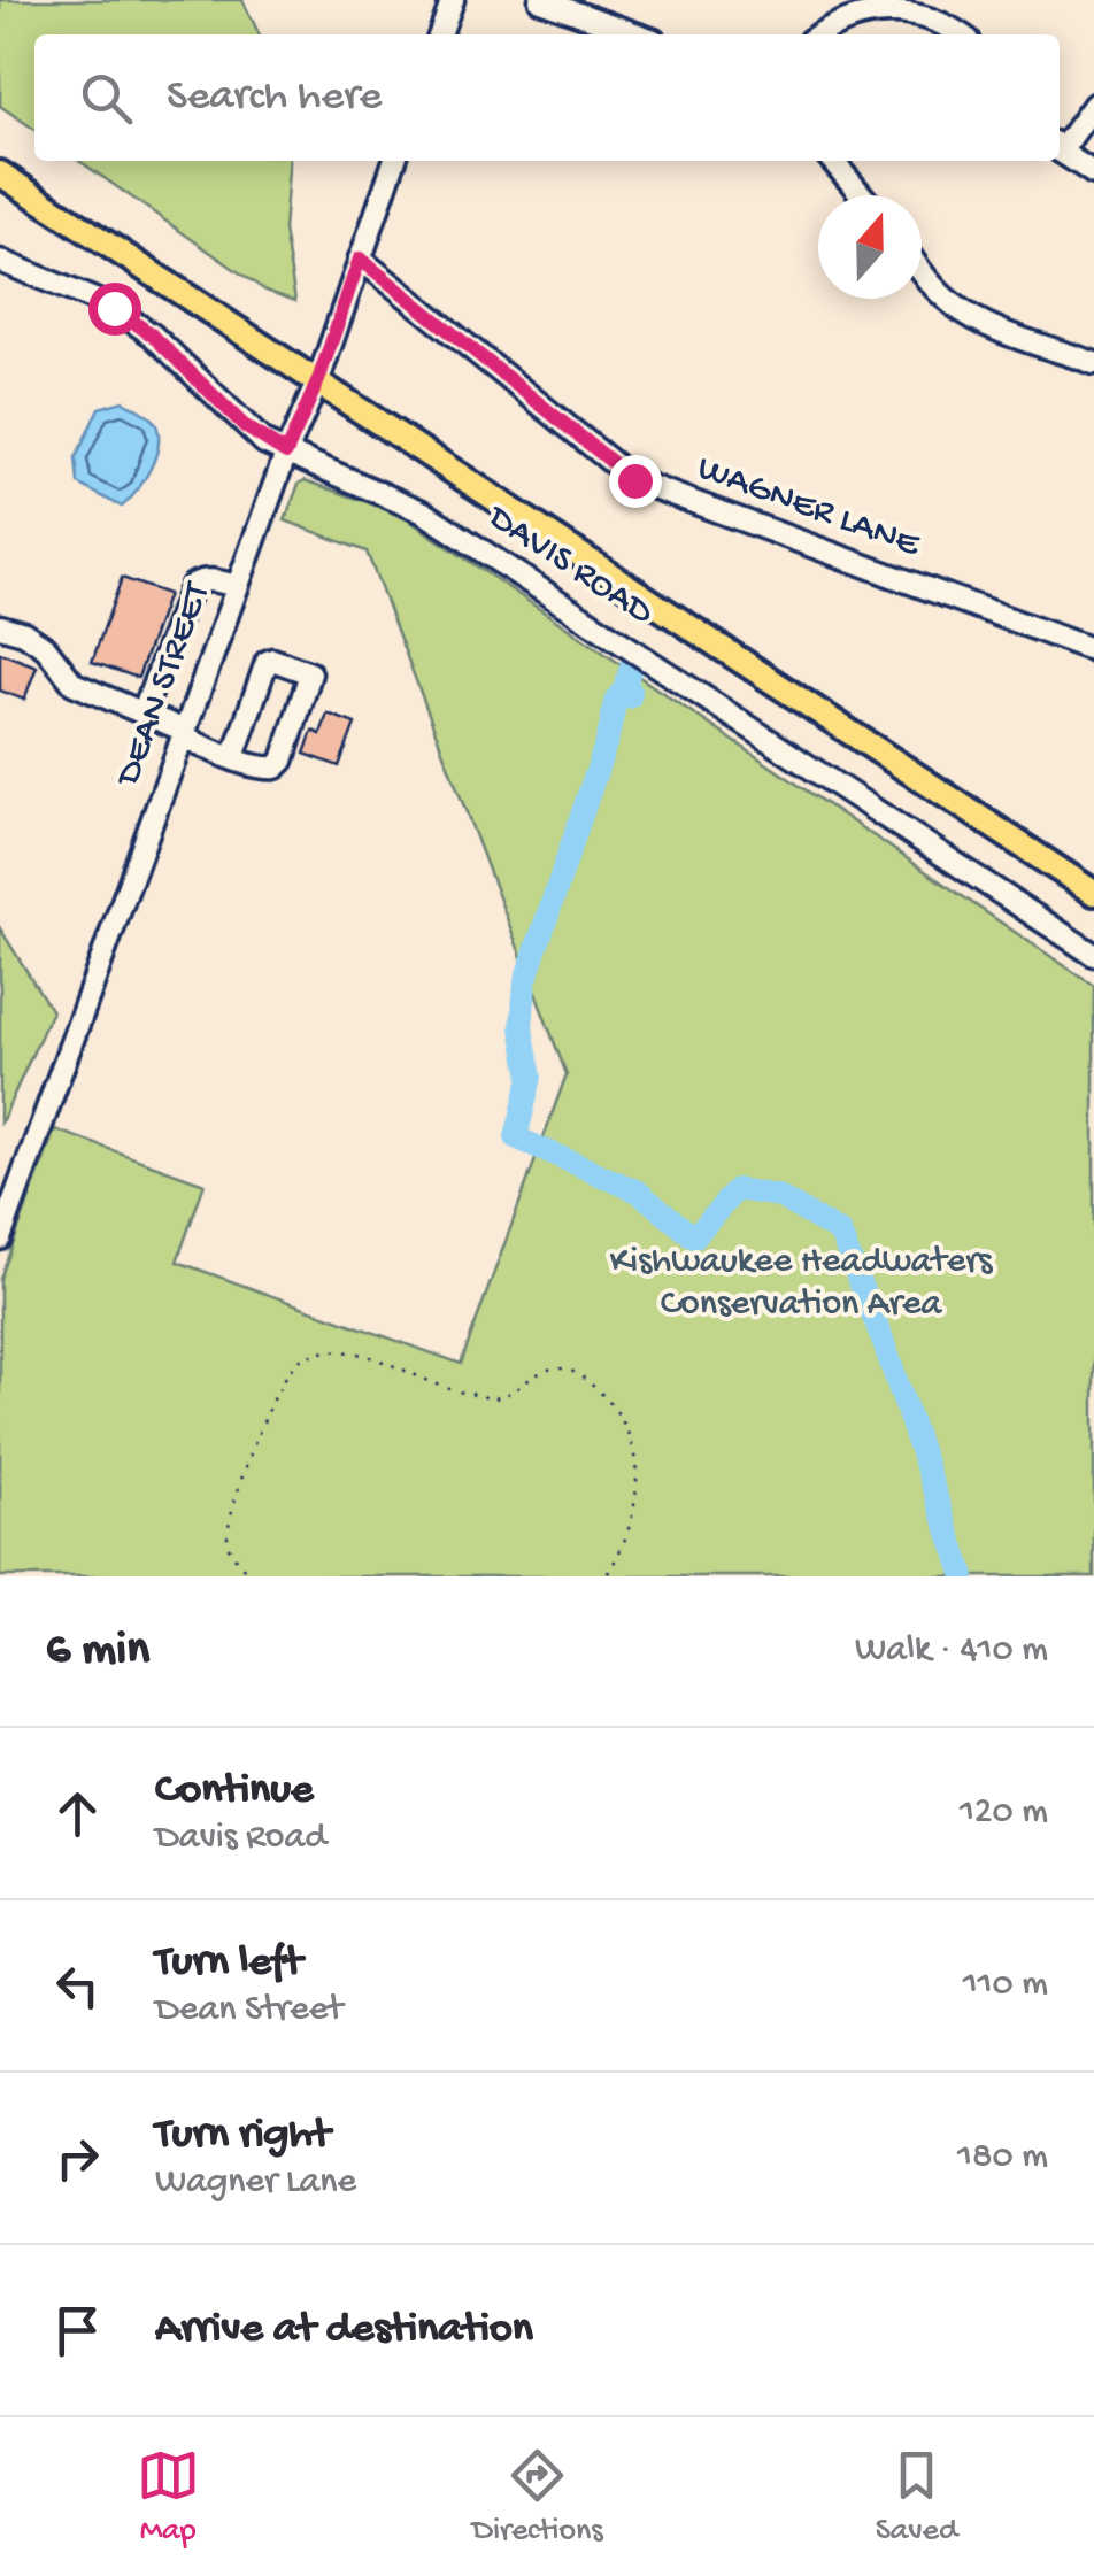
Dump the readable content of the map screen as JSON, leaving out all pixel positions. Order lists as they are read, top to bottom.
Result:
{
  "streets": {
    "street": ["WAGNER LANE", "DAVIS ROAD", "DEAN STREET"]
  },
  "crossings": [
    ["WAGNER LANE", "DEAN STREET"],
    ["DAVIS ROAD", "DEAN STREET"]
  ],
  "parks": ["Kishwaukee Headwaters Conservation Area"],
  "north": "top",
  "page": {
    "search": "Search here",
    "heading": ["6 min", "Walk · 410 m"],
    "list": [
      ["Continue", "Davis Road", "120 m"],
      ["Turn left", "Dean Street", "110 m"],
      ["Turn right", "Wagner Lane", "180 m"],
      "Arrive at destination"
    ],
    "nav": ["Map", "Directions", "Saved"]
  }
}
